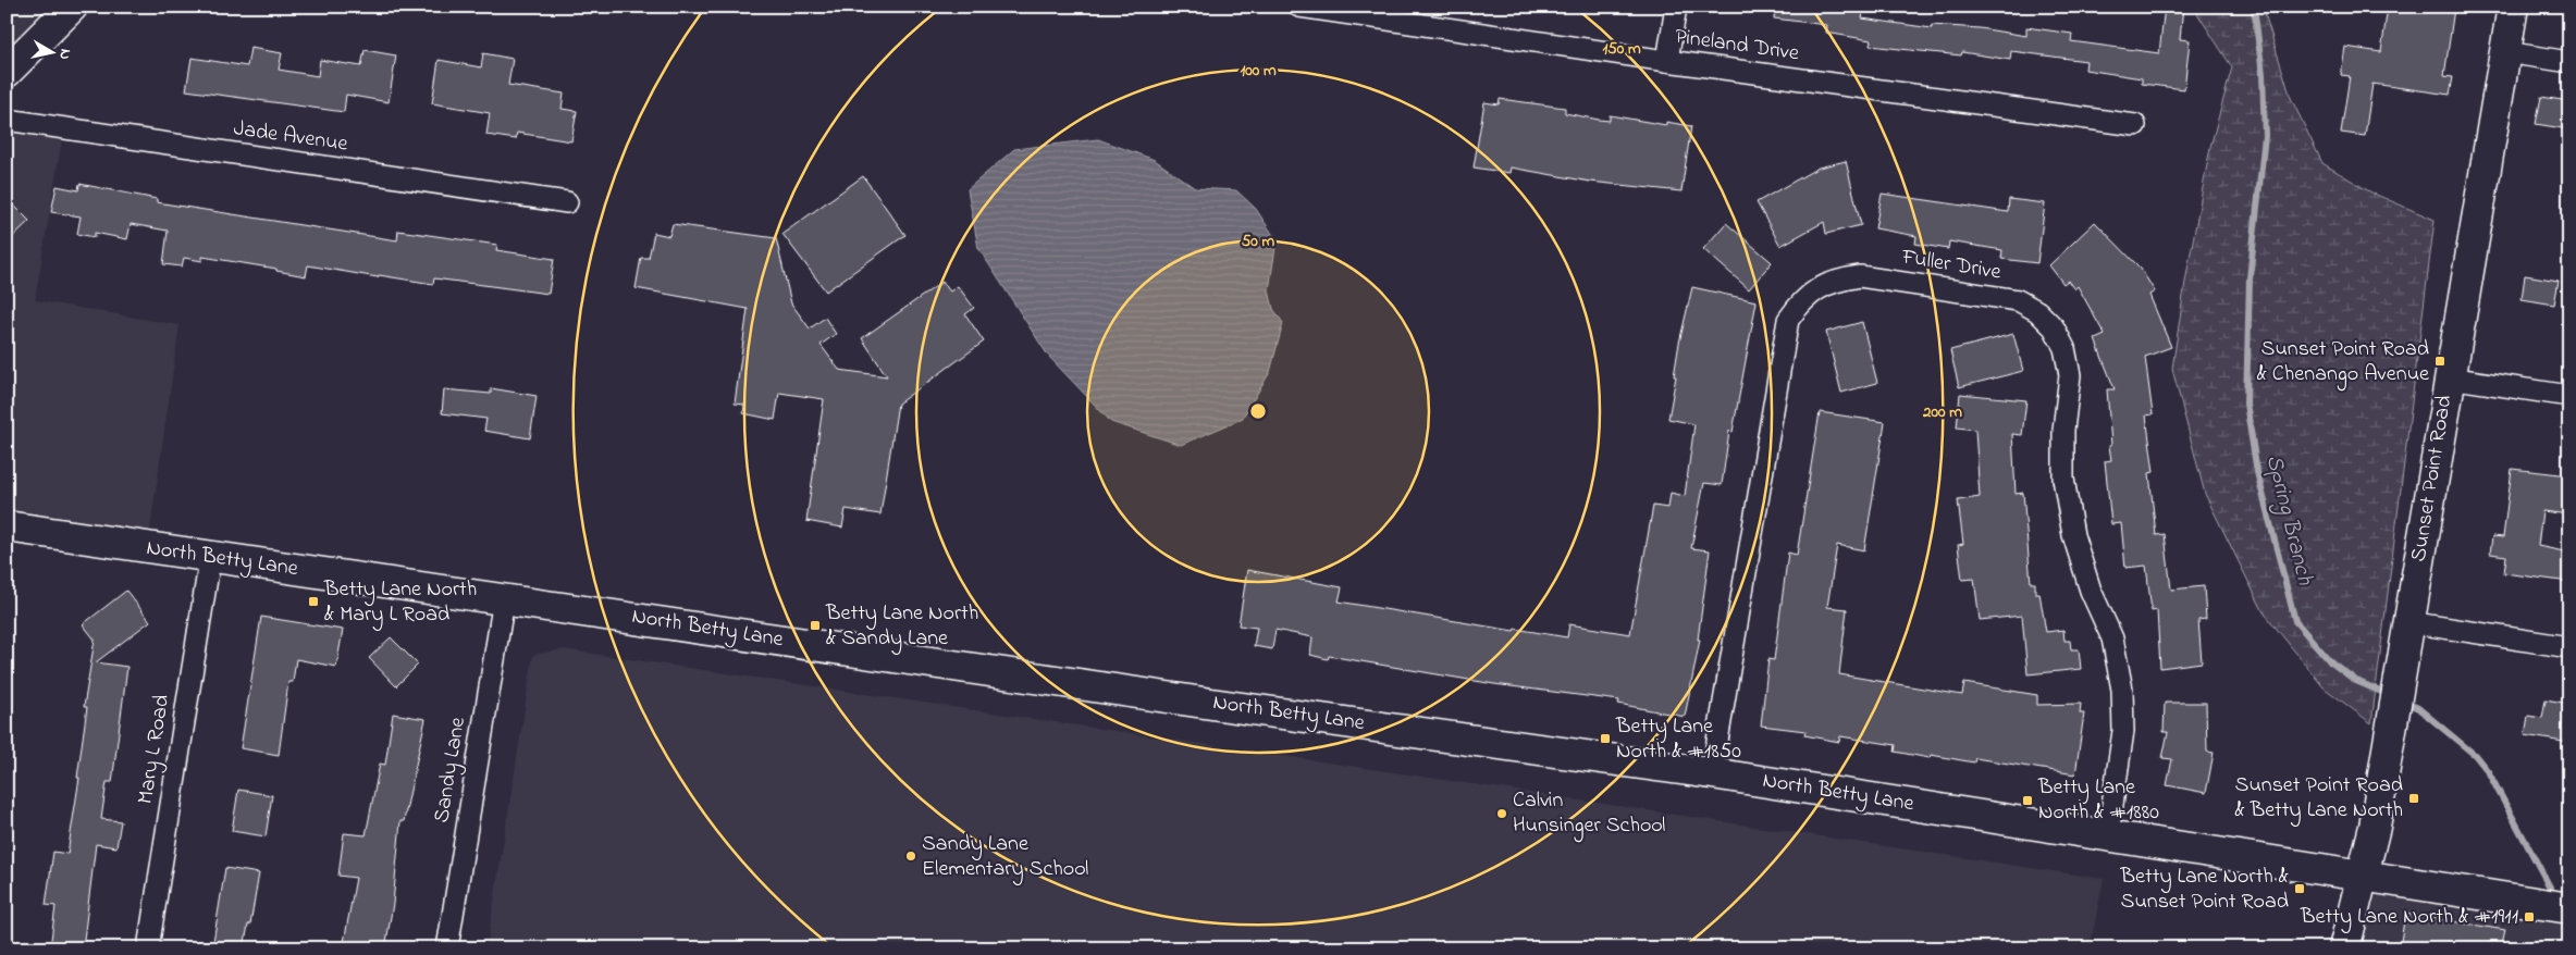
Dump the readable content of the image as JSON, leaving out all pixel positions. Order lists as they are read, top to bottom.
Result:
{
  "streets": {
    "street": [
      "Pineland Drive",
      "Jade Avenue",
      "Fuller Drive",
      "Sunset Point Road",
      "North Betty Lane",
      "Mary L Road",
      "Sandy Lane"
    ]
  },
  "crossings": [
    ["Fuller Drive", "North Betty Lane"],
    ["Sunset Point Road", "North Betty Lane"],
    ["North Betty Lane", "Mary L Road"],
    ["North Betty Lane", "Sandy Lane"]
  ],
  "water": ["Spring Branch"],
  "places": {
    "transit": [
      "Sunset Point Road & Chenango Avenue",
      "Betty Lane North & Mary L Road",
      "Betty Lane North & Sandy Lane",
      "Betty Lane North & #1850",
      "Sunset Point Road & Betty Lane North",
      "Betty Lane North & #1880",
      "Betty Lane North & Sunset Point Road",
      "Betty Lane North & #1911"
    ],
    "other": ["Calvin Hunsinger School", "Sandy Lane Elementary School"]
  },
  "north": "right",
  "rings": [
    "150 m",
    "100 m",
    "50 m",
    "200 m"
  ]
}
